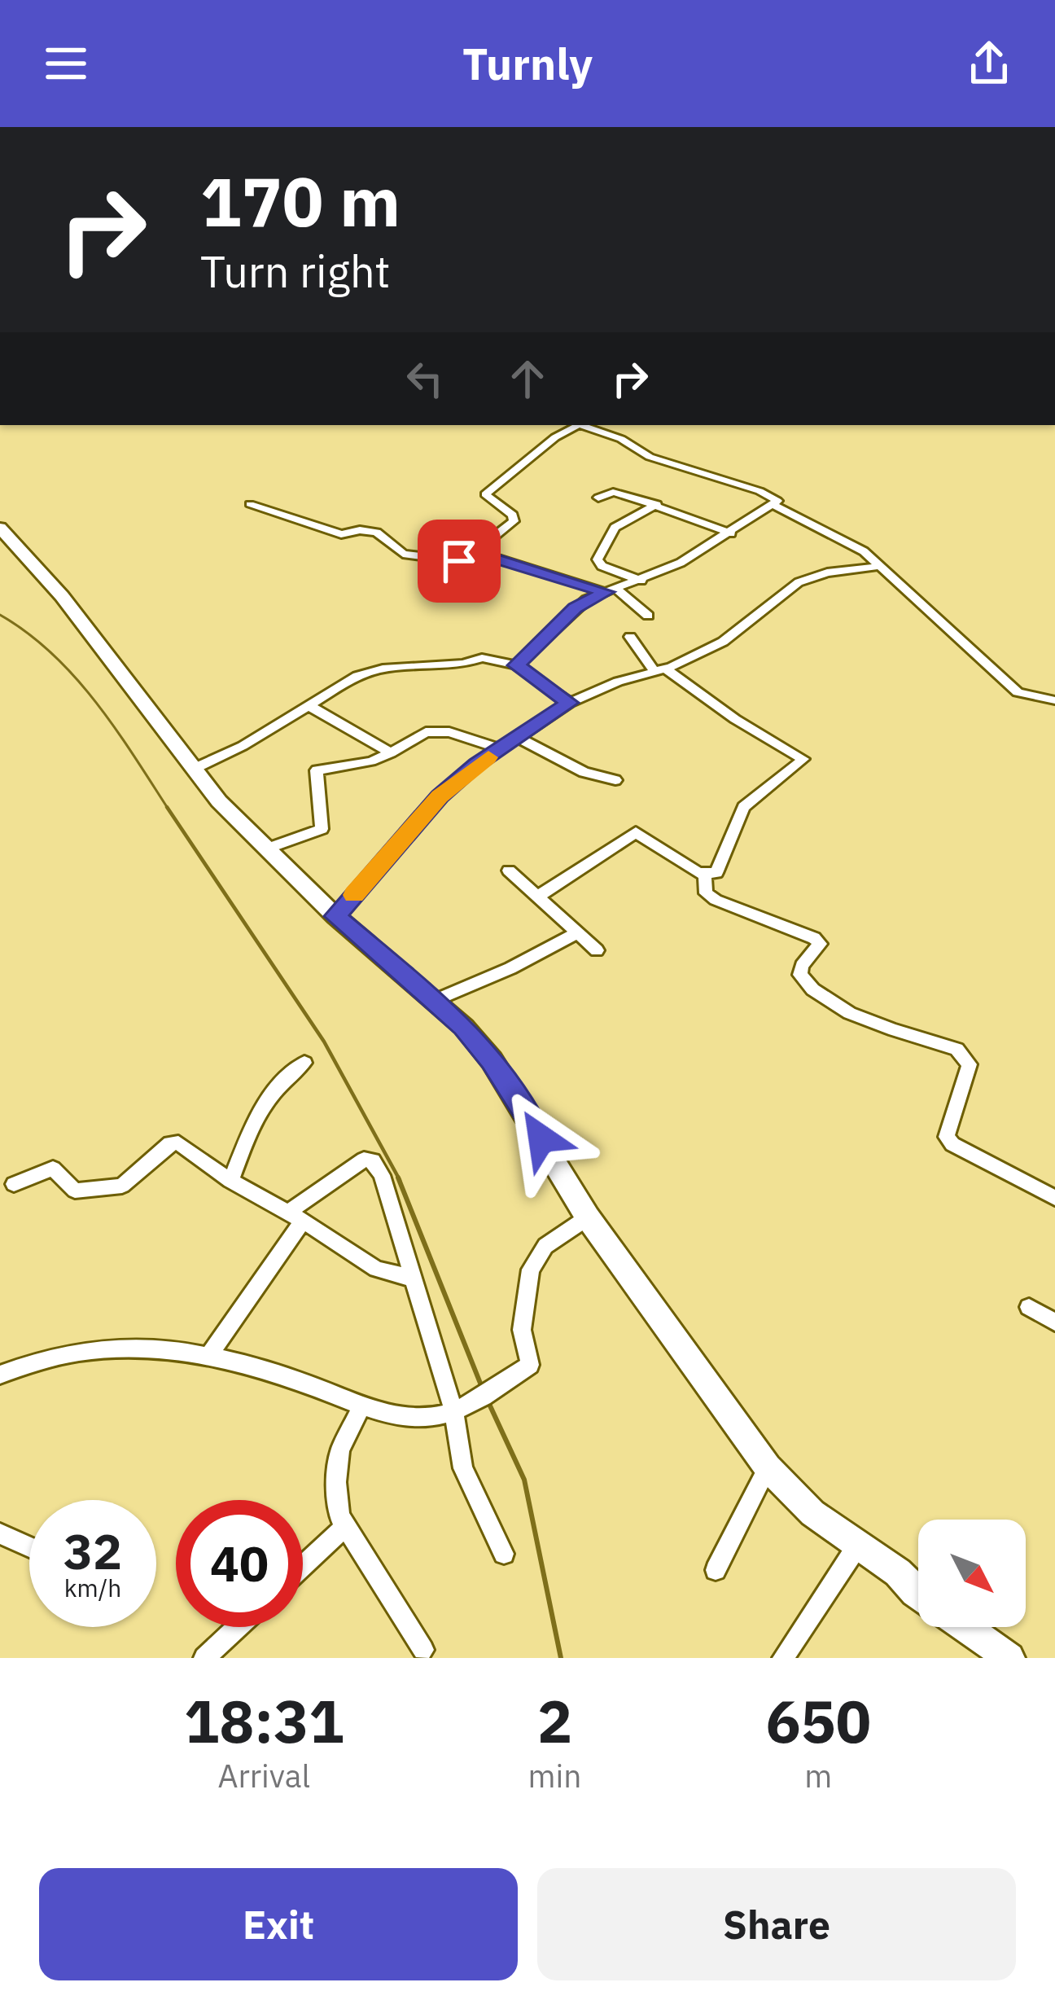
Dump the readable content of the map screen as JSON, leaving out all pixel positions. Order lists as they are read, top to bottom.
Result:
{
  "north": "bottom right",
  "page": {
    "header": "Turnly",
    "turn": ["170 m", "Turn right"],
    "speed": "32 km/h",
    "limit": "40",
    "eta": [
      "18:31",
      "Arrival",
      "2",
      "min",
      "650",
      "m"
    ],
    "buttons": ["Exit", "Share"]
  }
}
